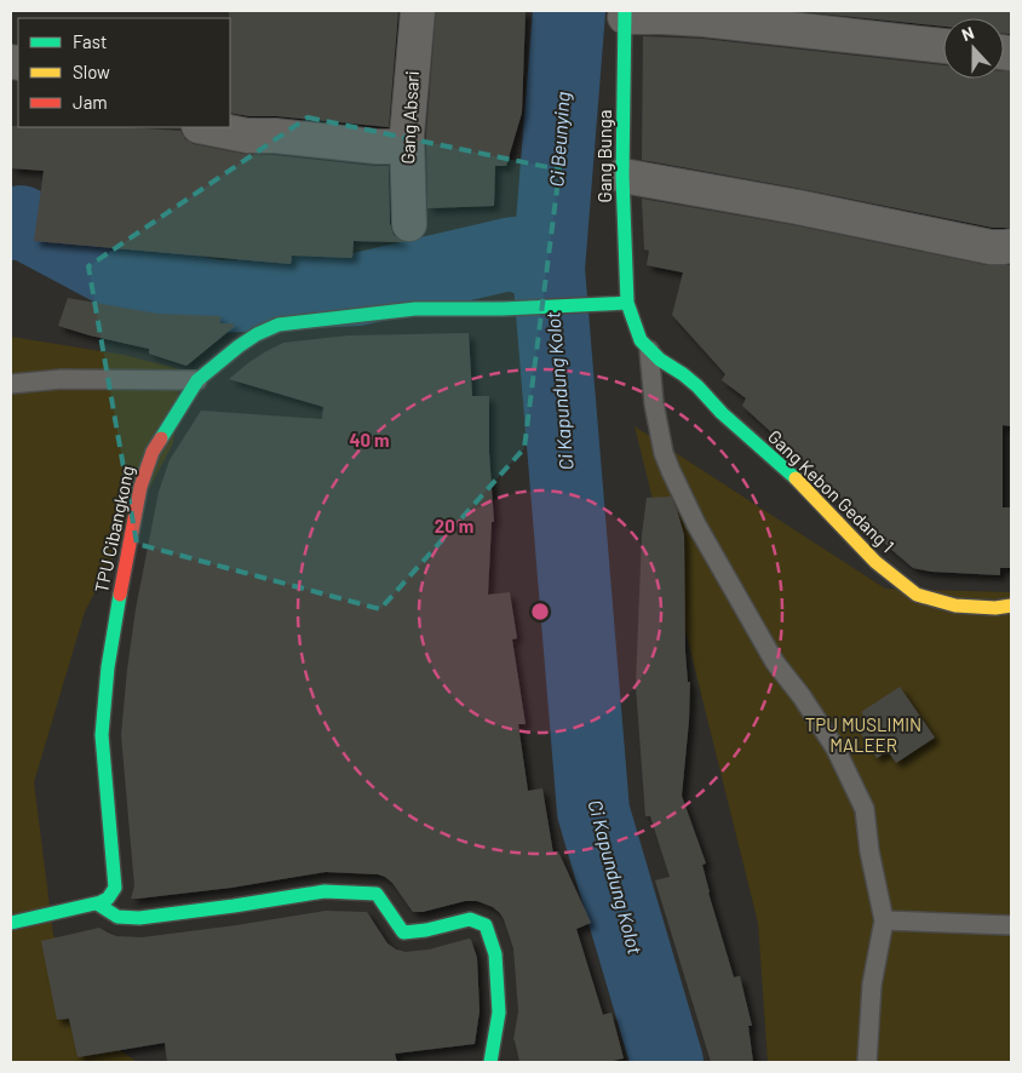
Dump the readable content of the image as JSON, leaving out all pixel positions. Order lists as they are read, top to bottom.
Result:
{
  "streets": {
    "street": [
      "Gang Absari",
      "Gang Bunga",
      "Gang Kebon Gedang 1",
      "TPU Cibangkong"
    ]
  },
  "crossings": [
    ["Gang Bunga", "Gang Kebon Gedang 1"],
    ["Gang Bunga", "TPU Cibangkong"]
  ],
  "water": ["Ci Beunying", "Ci Kapundung Kolot"],
  "parks": ["TPU MUSLIMIN MALEER"],
  "legend": ["Fast", "Slow", "Jam"],
  "north": "top",
  "rings": ["40 m", "20 m"]
}
